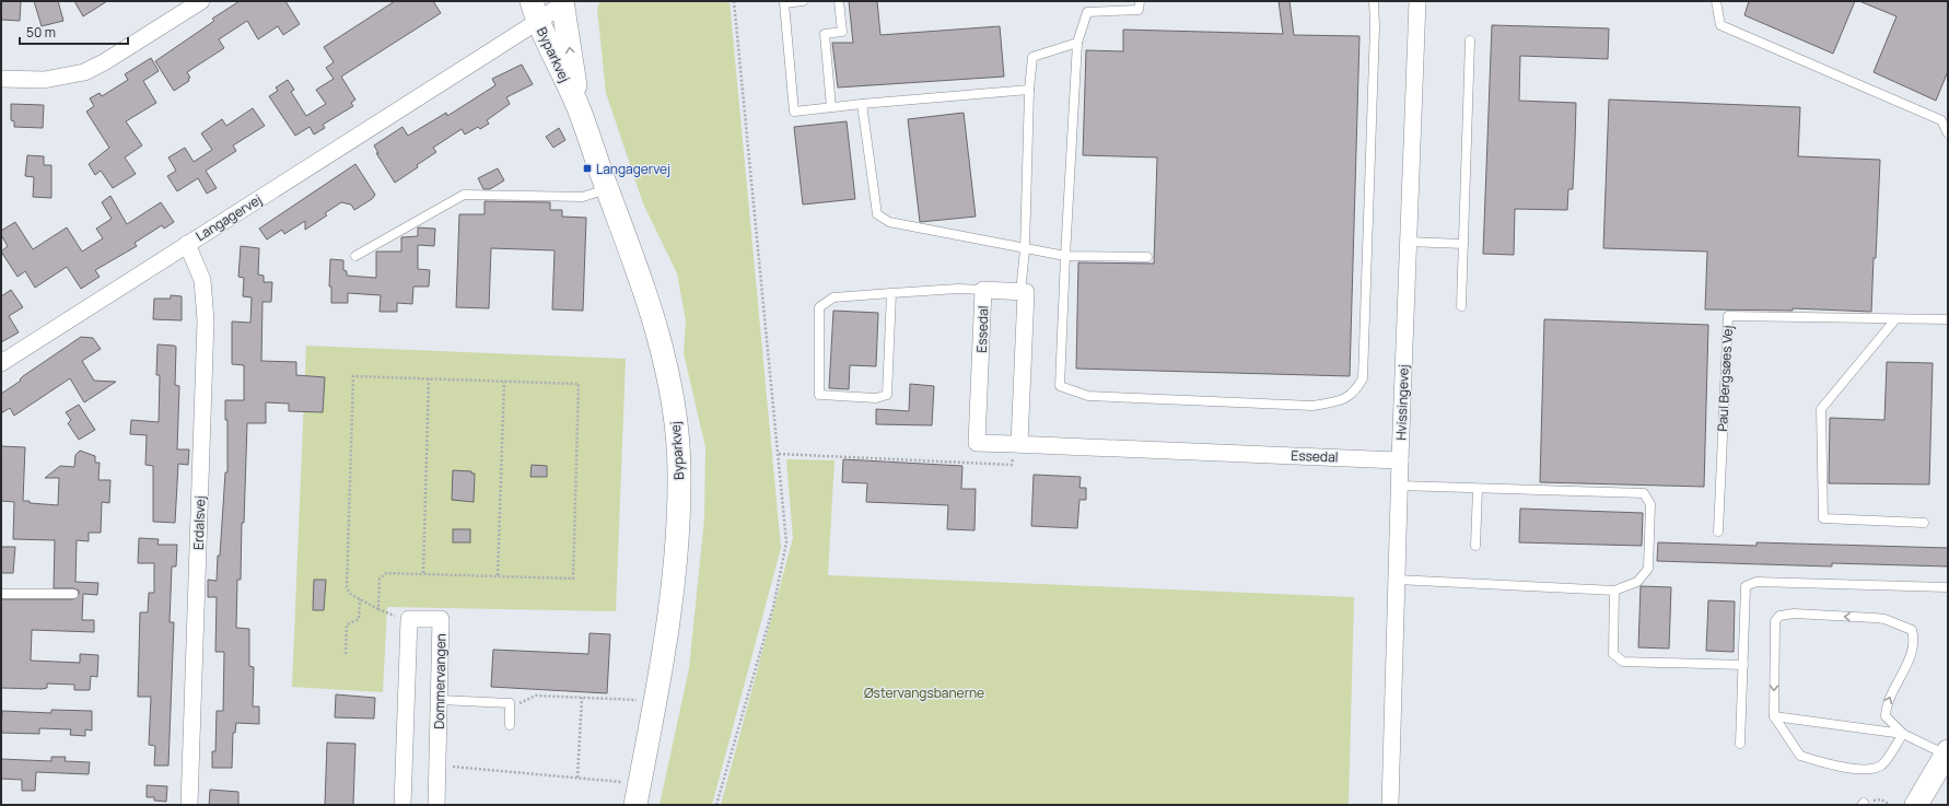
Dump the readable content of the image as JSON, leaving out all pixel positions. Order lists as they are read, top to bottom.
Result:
{
  "streets": {
    "street": [
      "Byparkvej",
      "Langagervej",
      "Essedal",
      "Hvissingevej",
      "Erdalsvej",
      "Dommervangen"
    ],
    "lane": ["Paul Bergsøes Vej"]
  },
  "crossings": [
    ["Byparkvej", "Langagervej"],
    ["Langagervej", "Erdalsvej"],
    ["Essedal", "Hvissingevej"]
  ],
  "parks": ["Østervangsbanerne"],
  "places": {
    "transit": ["Langagervej"]
  },
  "scale_bar": "50 m"
}
